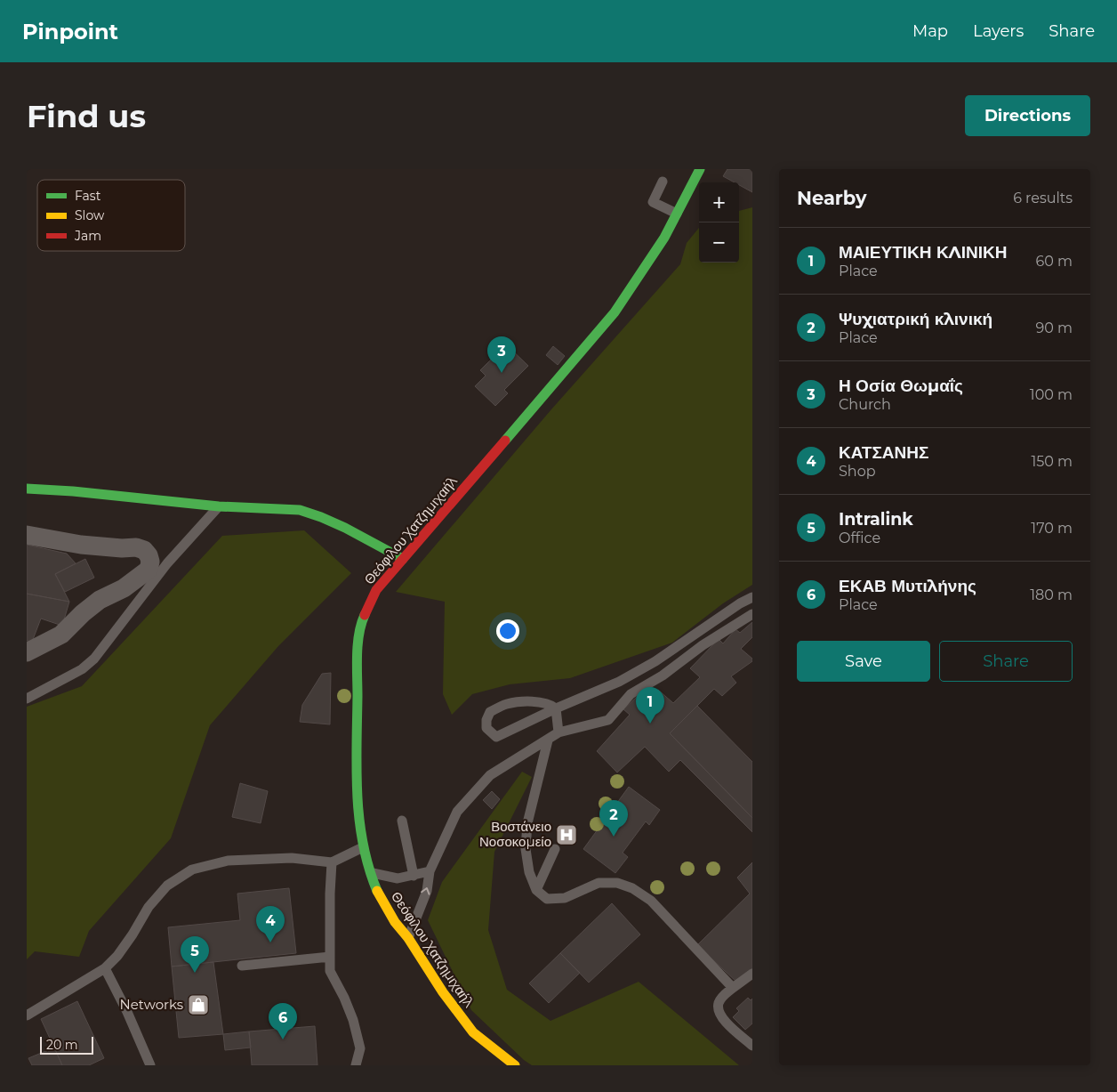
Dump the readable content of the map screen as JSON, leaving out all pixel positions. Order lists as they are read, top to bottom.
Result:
{
  "streets": {
    "street": ["Θεόφιλου Χατζημιχαήλ"]
  },
  "places": {
    "hospital": ["Βοστάνειο Νοσοκομείο"],
    "shop": ["Networks"]
  },
  "legend": ["Fast", "Slow", "Jam"],
  "scale_bar": "20 m",
  "page": {
    "header": "Pinpoint",
    "nav": ["Map", "Layers", "Share"],
    "buttons": [
      "Directions",
      ["Save", "Share"]
    ],
    "title": "Find us",
    "heading": ["Nearby", "6 results"],
    "map_buttons": ["+", "−"],
    "list": [
      {
        "mark": "1",
        "name": "ΜΑΙΕΥΤΙΚΗ ΚΛΙΝΙΚΗ",
        "note": "Place",
        "value": "60 m"
      },
      {
        "mark": "2",
        "name": "Ψυχιατρική κλινική",
        "note": "Place",
        "value": "90 m"
      },
      {
        "mark": "3",
        "name": "Η Οσία Θωμαΐς",
        "note": "Church",
        "value": "100 m"
      },
      {
        "mark": "4",
        "name": "ΚΑΤΣΑΝΗΣ",
        "note": "Shop",
        "value": "150 m"
      },
      {
        "mark": "5",
        "name": "Intralink",
        "note": "Office",
        "value": "170 m"
      },
      {
        "mark": "6",
        "name": "ΕΚΑΒ Μυτιλήνης",
        "note": "Place",
        "value": "180 m"
      }
    ],
    "pins": [
      "3",
      "1",
      "2",
      "4",
      "5",
      "6"
    ],
    "scale": "20 m"
  }
}
